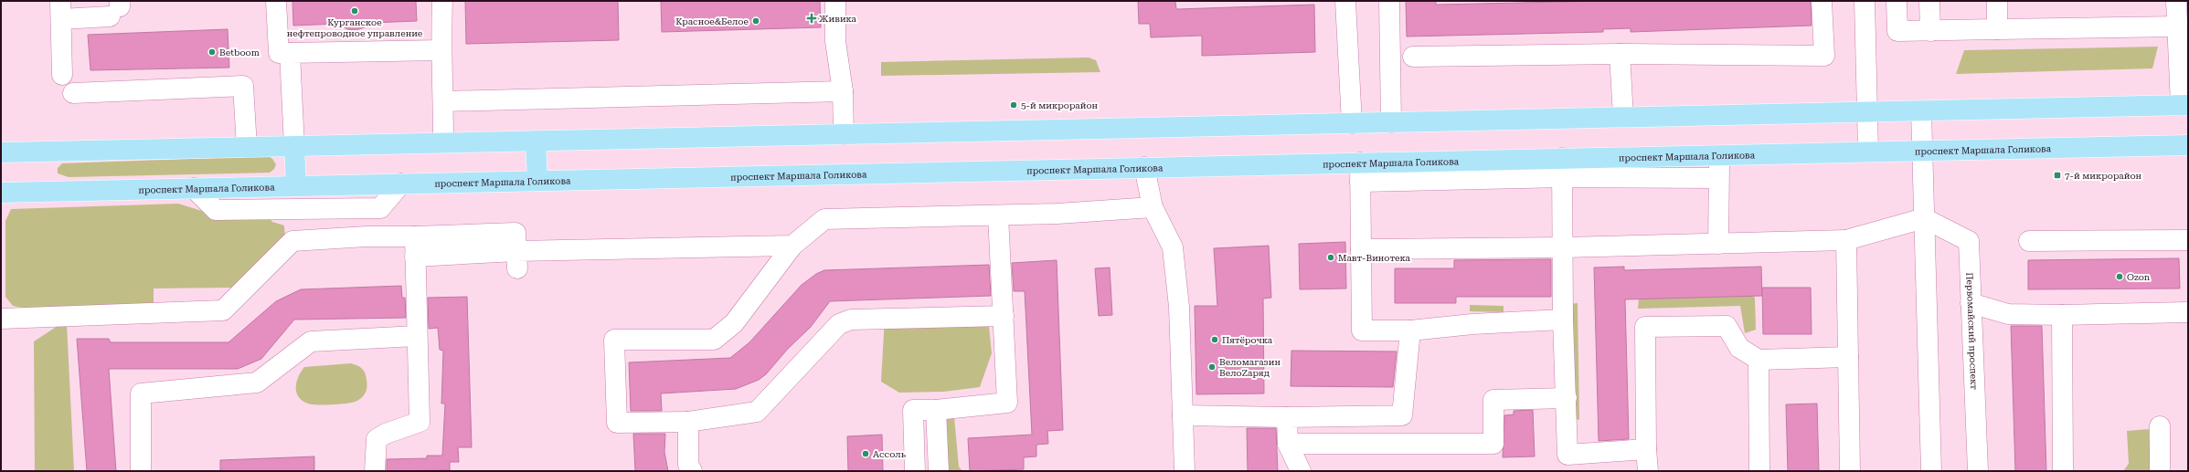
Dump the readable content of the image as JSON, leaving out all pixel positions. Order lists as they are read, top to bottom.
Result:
{
  "streets": {
    "main road": ["проспект Маршала Голикова"],
    "street": ["Первомайский проспект"]
  },
  "places": {
    "other": [
      "Курганское нефтепроводное управление",
      "Красное&Белое",
      "Betboom",
      "5-й микрорайон",
      "Мавт-Винотека",
      "Ozon",
      "Пятёрочка",
      "Веломагазин ВелоZаряд",
      "Ассоль"
    ],
    "health": ["Живика"],
    "transit": ["7-й микрорайон"]
  }
}
